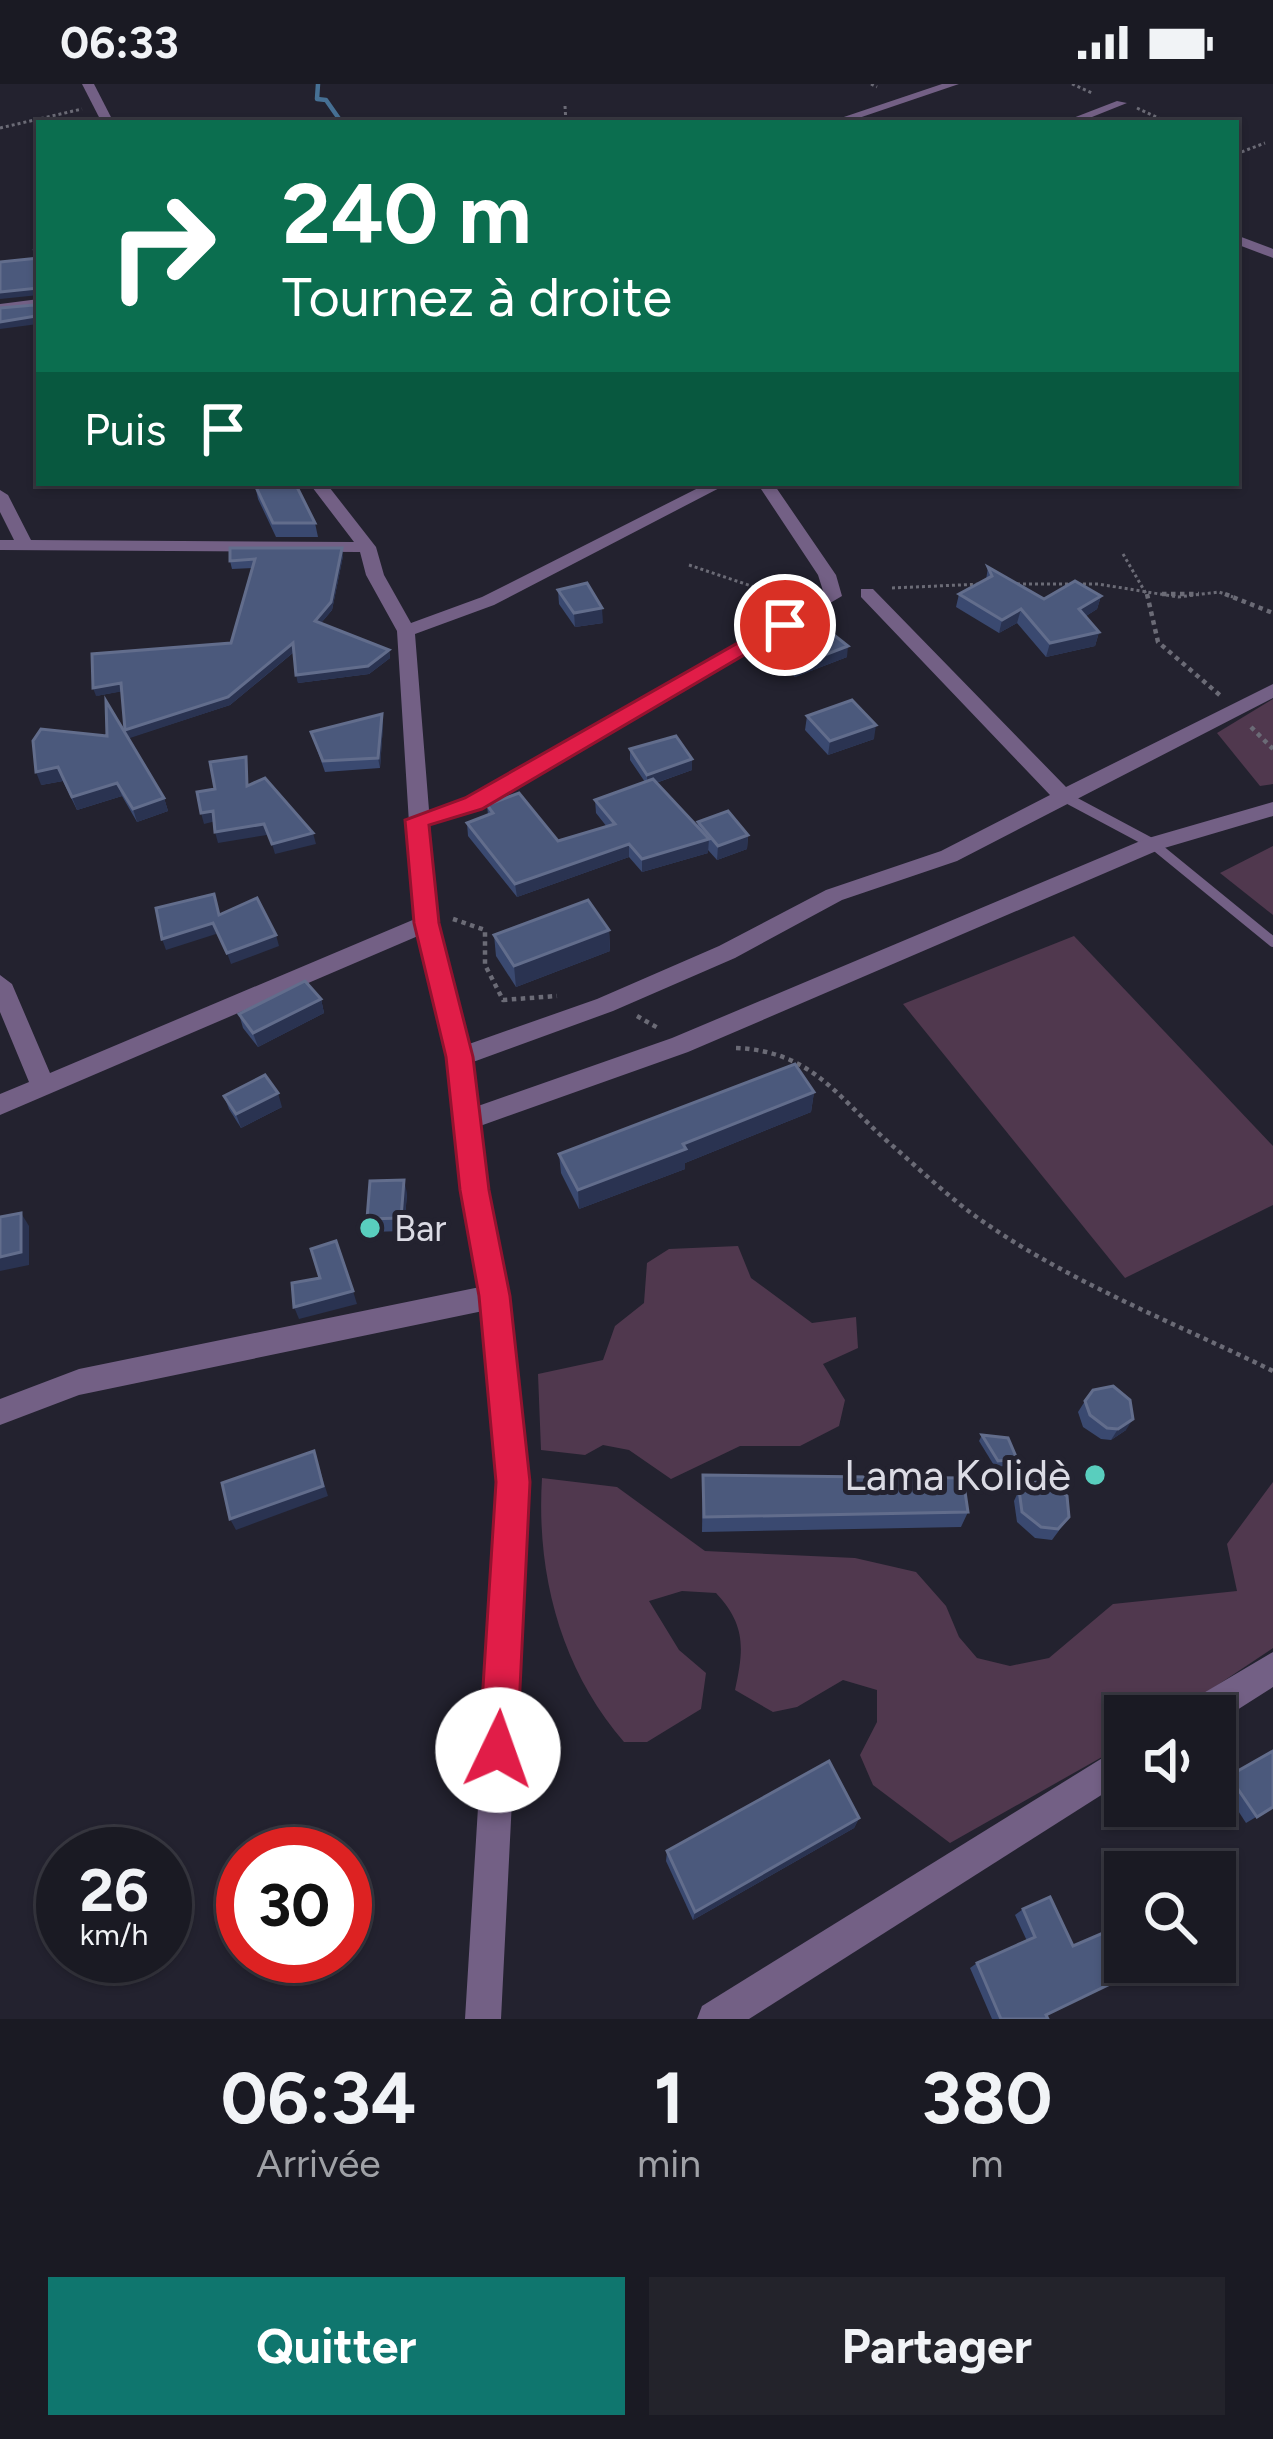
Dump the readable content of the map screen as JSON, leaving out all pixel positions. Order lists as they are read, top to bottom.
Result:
{
  "places": ["Bar", "Lama Kolidè"],
  "page": {
    "status": "06:33",
    "turn": ["240 m", "Tournez à droite"],
    "then": "Puis",
    "speed": "26 km/h",
    "limit": "30",
    "eta": [
      "06:34",
      "Arrivée",
      "1",
      "min",
      "380",
      "m"
    ],
    "buttons": ["Quitter", "Partager"]
  }
}
